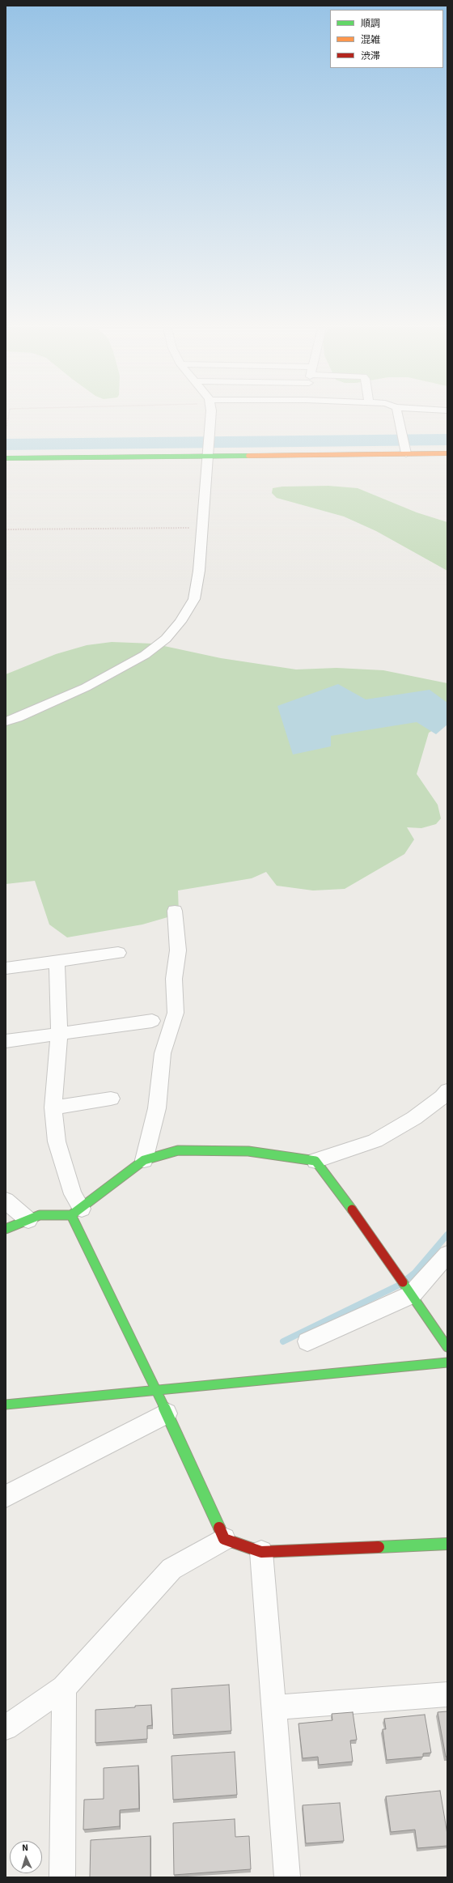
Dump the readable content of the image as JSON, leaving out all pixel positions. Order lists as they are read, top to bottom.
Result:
{
  "legend": ["順調", "混雑", "渋滞"],
  "north": "top"
}
